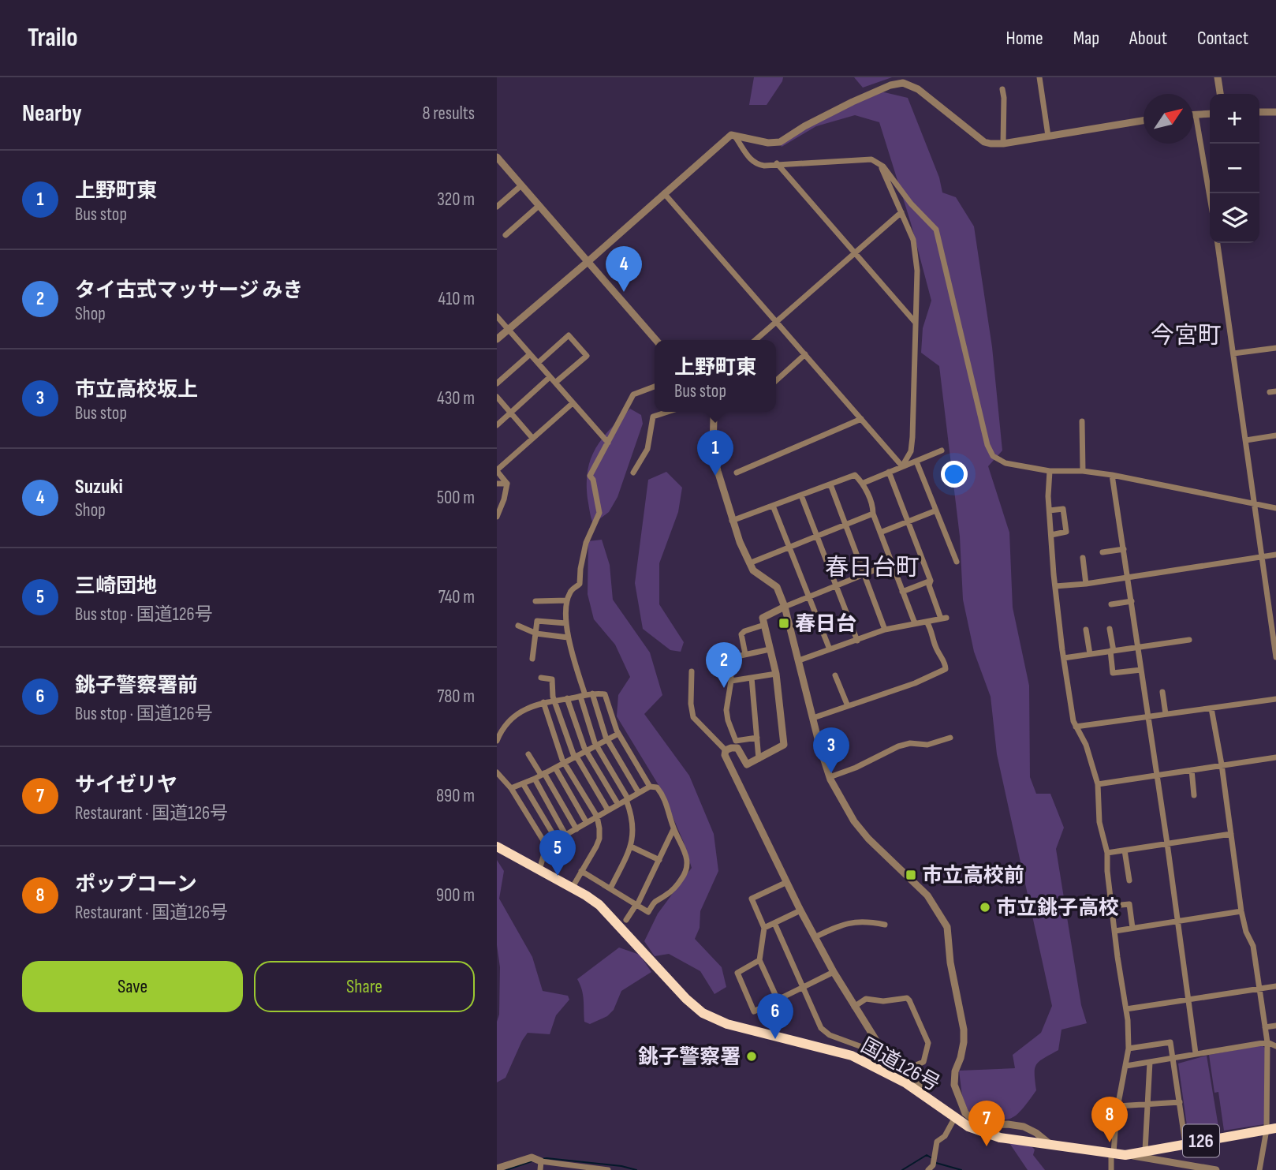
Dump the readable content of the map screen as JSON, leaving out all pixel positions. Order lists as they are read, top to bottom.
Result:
{
  "streets": {
    "highway": ["国道126号", "126"]
  },
  "districts": ["今宮町", "春日台町"],
  "places": {
    "transit": ["春日台", "市立高校前"],
    "other": ["市立銚子高校", "銚子警察署"]
  },
  "north": "top right",
  "page": {
    "header": "Trailo",
    "nav": [
      "Home",
      "Map",
      "About",
      "Contact"
    ],
    "heading": ["Nearby", "8 results"],
    "map_buttons": ["+", "−"],
    "list": [
      {
        "mark": "1",
        "name": "上野町東",
        "note": "Bus stop",
        "value": "320 m"
      },
      {
        "mark": "2",
        "name": "タイ古式マッサージ みき",
        "note": "Shop",
        "value": "410 m"
      },
      {
        "mark": "3",
        "name": "市立高校坂上",
        "note": "Bus stop",
        "value": "430 m"
      },
      {
        "mark": "4",
        "name": "Suzuki",
        "note": "Shop",
        "value": "500 m"
      },
      {
        "mark": "5",
        "name": "三崎団地",
        "note": "Bus stop · 国道126号",
        "value": "740 m"
      },
      {
        "mark": "6",
        "name": "銚子警察署前",
        "note": "Bus stop · 国道126号",
        "value": "780 m"
      },
      {
        "mark": "7",
        "name": "サイゼリヤ",
        "note": "Restaurant · 国道126号",
        "value": "890 m"
      },
      {
        "mark": "8",
        "name": "ポップコーン",
        "note": "Restaurant · 国道126号",
        "value": "900 m"
      }
    ],
    "pins": [
      "4",
      "1",
      "2",
      "3",
      "5",
      "6",
      "8",
      "7"
    ],
    "popup": ["上野町東", "Bus stop"],
    "buttons": ["Save", "Share"]
  }
}
